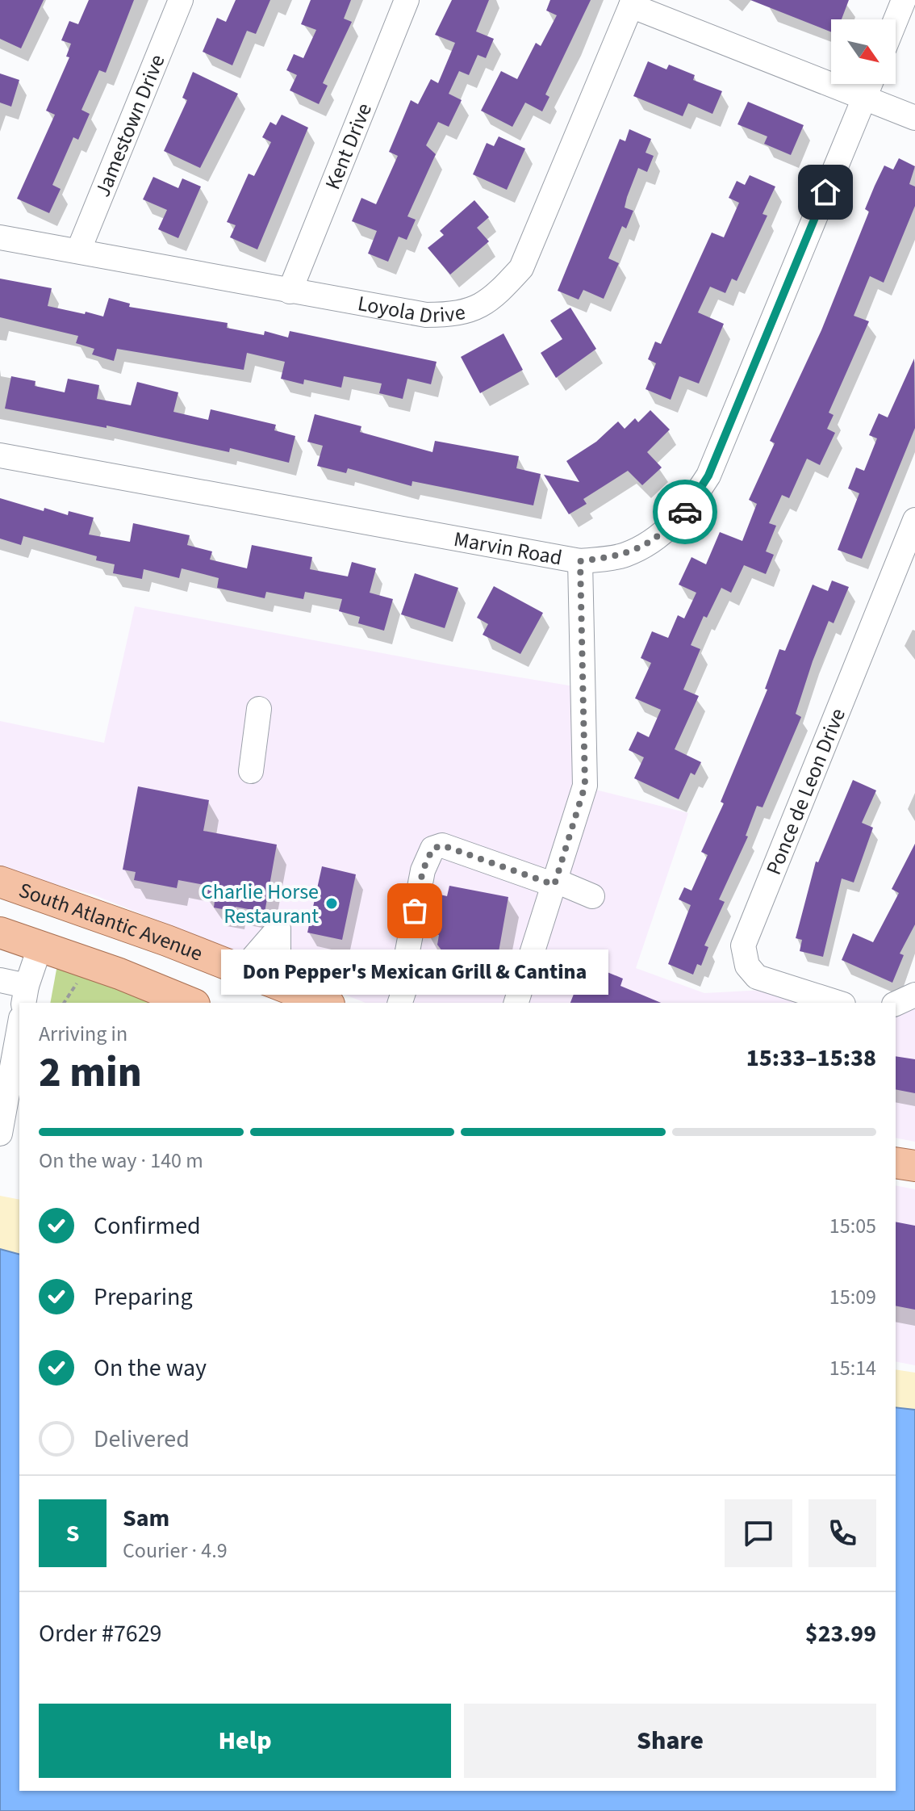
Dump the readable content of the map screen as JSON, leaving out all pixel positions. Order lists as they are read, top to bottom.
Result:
{
  "streets": {
    "main road": ["South Atlantic Avenue"],
    "street": [
      "Jamestown Drive",
      "Kent Drive",
      "Loyola Drive",
      "Marvin Road",
      "Ponce de Leon Drive"
    ]
  },
  "crossings": [
    ["Jamestown Drive", "Loyola Drive"],
    ["Kent Drive", "Loyola Drive"]
  ],
  "places": ["Charlie Horse Restaurant", "Don Pepper's Mexican Grill & Cantina"],
  "north": "bottom right",
  "page": {
    "bubble": "Don Pepper's Mexican Grill & Cantina",
    "heading": ["2 min", "Arriving in", "15:33–15:38"],
    "panel": [
      "Sam",
      "Courier · 4.9",
      "Order #7629",
      "$23.99"
    ],
    "bar": "On the way · 140 m",
    "list": [
      ["Confirmed", "15:05"],
      ["Preparing", "15:09"],
      ["On the way", "15:14"],
      "Delivered"
    ],
    "round": "S",
    "buttons": ["Help", "Share"]
  }
}
